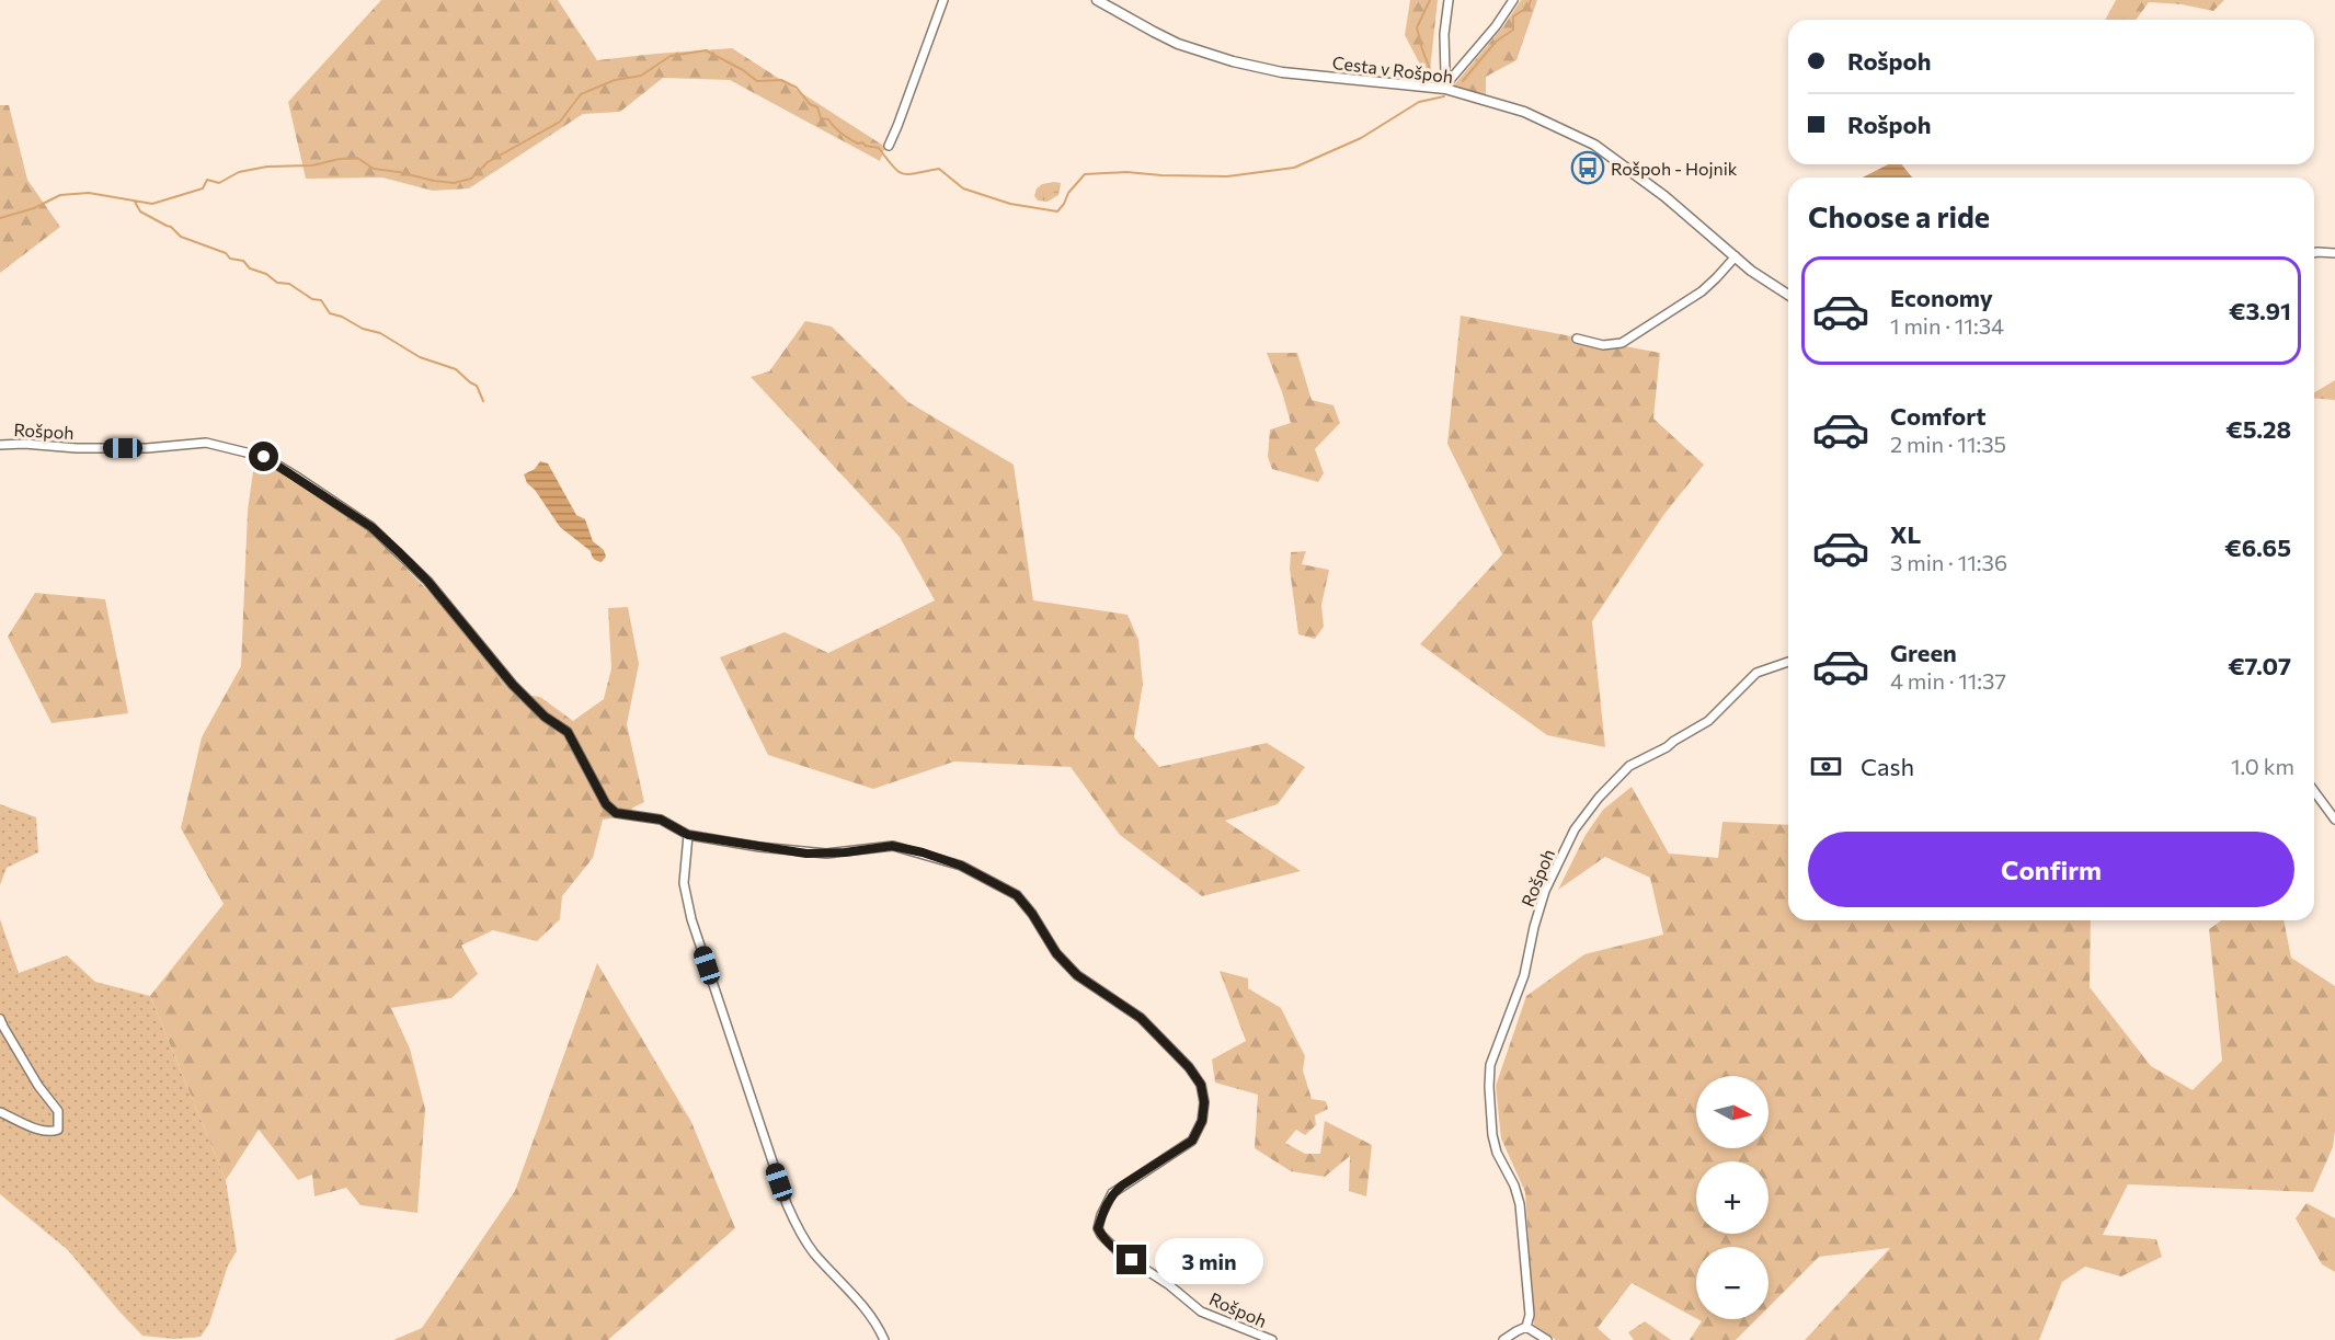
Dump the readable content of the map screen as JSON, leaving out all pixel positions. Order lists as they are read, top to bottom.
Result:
{
  "streets": {
    "street": ["Cesta v Rošpoh", "Rošpoh"]
  },
  "places": {
    "bus stop": ["Rošpoh - Hojnik"]
  },
  "north": "right",
  "page": {
    "banner": ["Rošpoh", "Rošpoh"],
    "heading": "Choose a ride",
    "list": [
      {
        "name": "Economy",
        "note": "1 min · 11:34",
        "value": "€3.91"
      },
      {
        "name": "Comfort",
        "note": "2 min · 11:35",
        "value": "€5.28"
      },
      {
        "name": "XL",
        "note": "3 min · 11:36",
        "value": "€6.65"
      },
      {
        "name": "Green",
        "note": "4 min · 11:37",
        "value": "€7.07"
      }
    ],
    "pay": ["Cash", "1.0 km"],
    "buttons": "Confirm",
    "map_buttons": ["+", "−"],
    "bubble": "3 min"
  }
}
